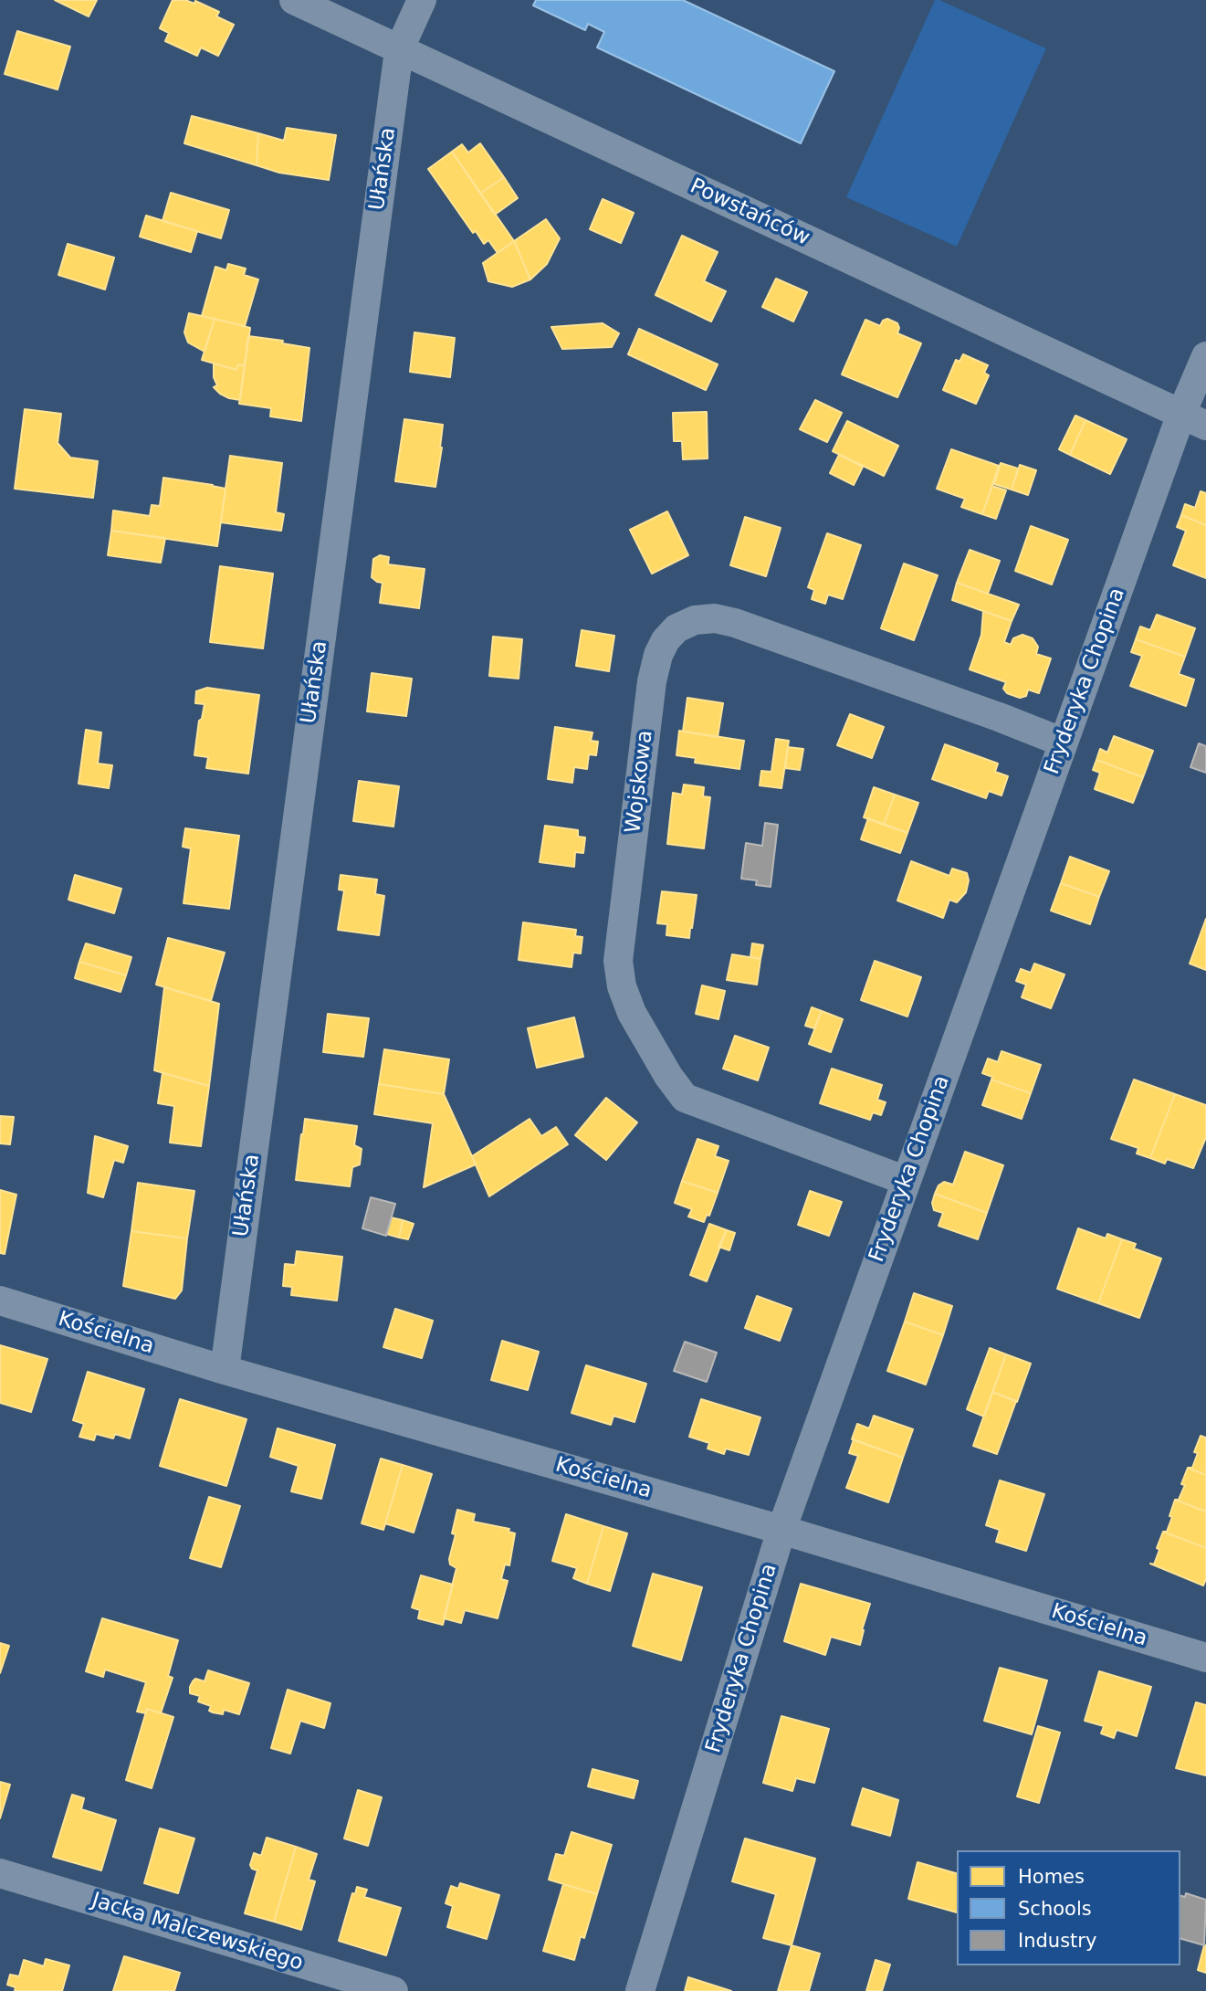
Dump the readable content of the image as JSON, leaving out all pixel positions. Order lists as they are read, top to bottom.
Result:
{
  "streets": {
    "street": [
      "Ułańska",
      "Powstańców",
      "Fryderyka Chopina",
      "Wojskowa",
      "Kościelna",
      "Jacka Malczewskiego"
    ]
  },
  "crossings": [
    ["Ułańska", "Powstańców"],
    ["Ułańska", "Kościelna"],
    ["Powstańców", "Fryderyka Chopina"],
    ["Fryderyka Chopina", "Wojskowa"],
    ["Fryderyka Chopina", "Kościelna"]
  ],
  "legend": ["Homes", "Schools", "Industry"]
}
